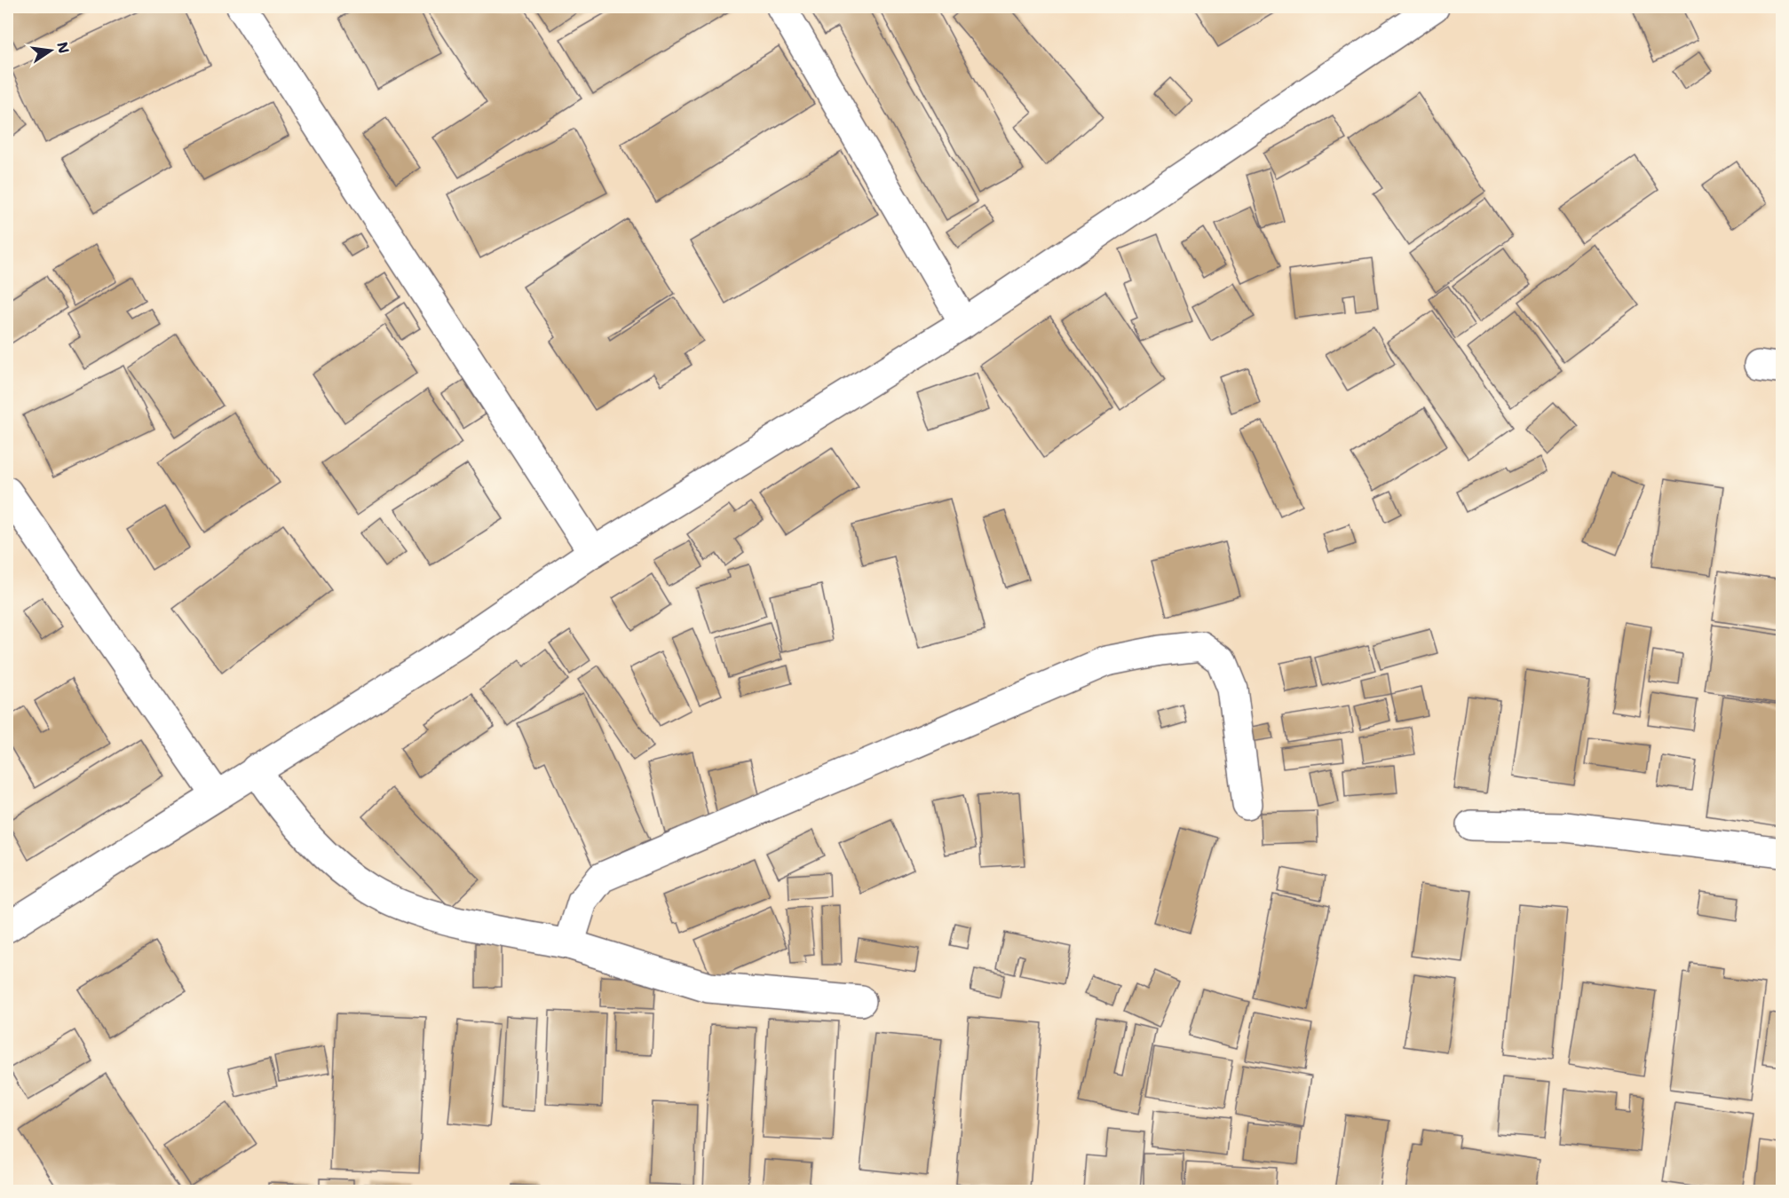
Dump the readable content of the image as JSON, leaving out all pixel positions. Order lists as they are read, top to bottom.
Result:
{
  "north": "right"
}
